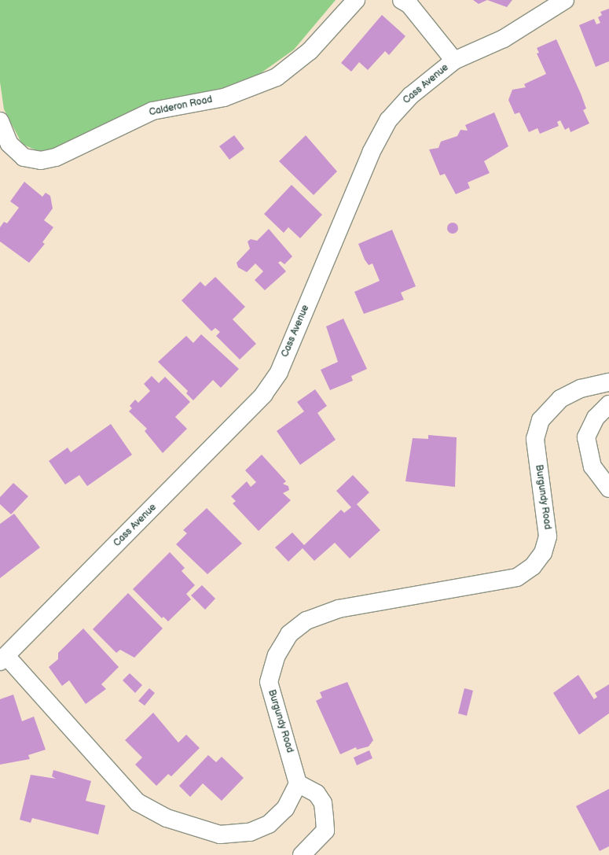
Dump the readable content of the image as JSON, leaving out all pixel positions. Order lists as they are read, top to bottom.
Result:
{
  "streets": {
    "street": ["Cass Avenue", "Calderon Road", "Burgundy Road"]
  }
}
